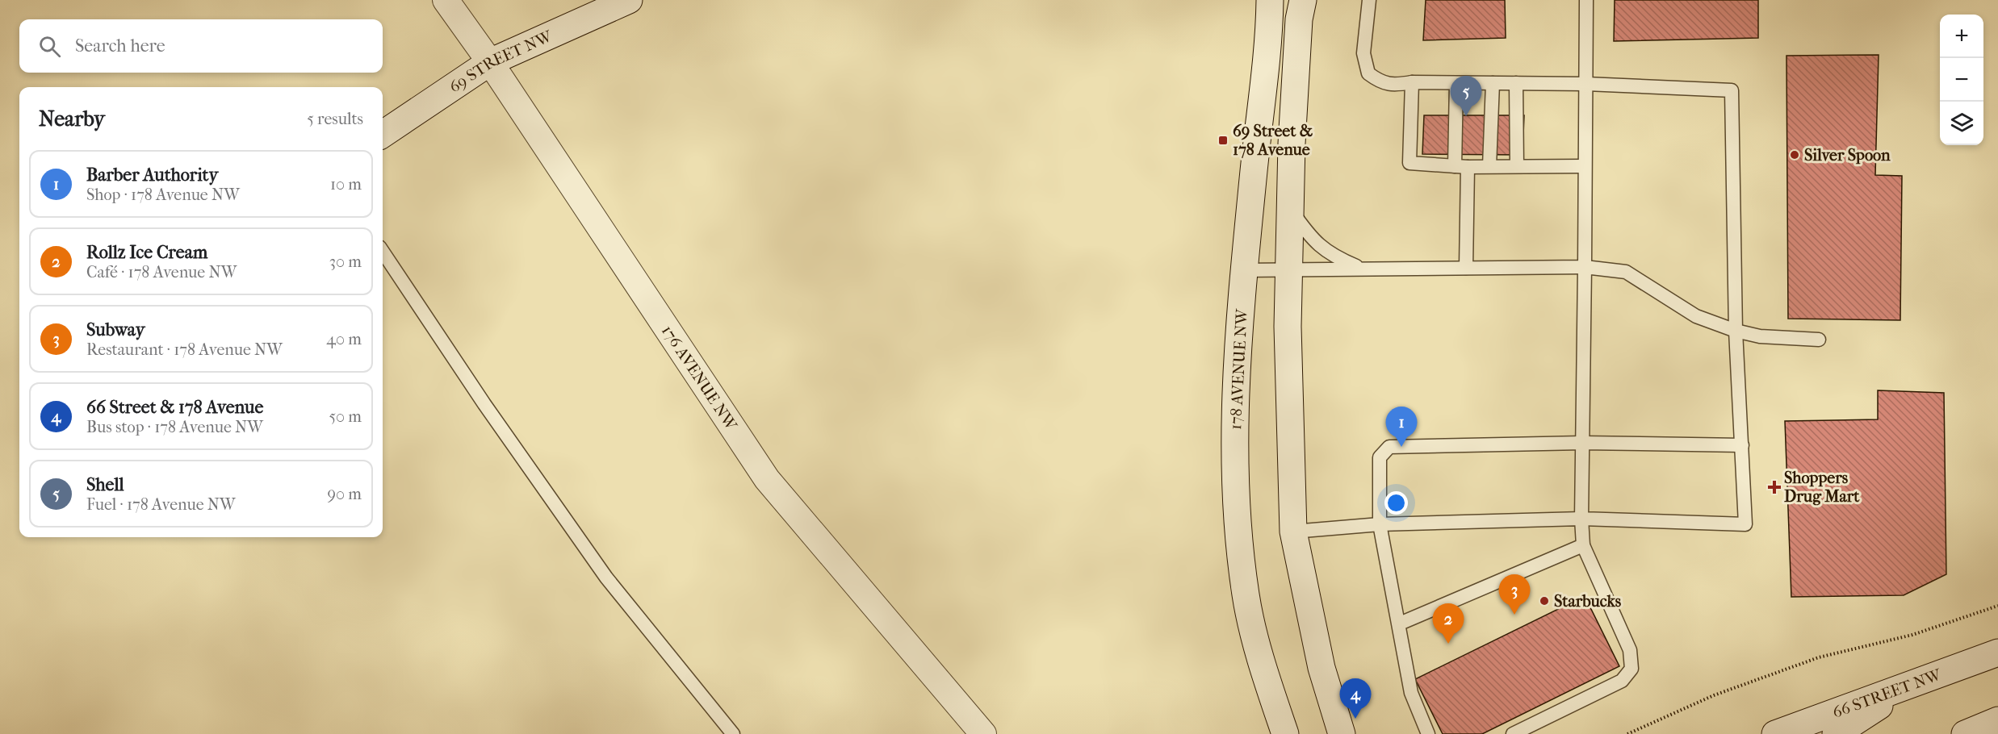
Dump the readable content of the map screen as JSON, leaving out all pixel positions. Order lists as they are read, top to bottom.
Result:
{
  "streets": {
    "street": [
      "69 STREET NW",
      "178 AVENUE NW",
      "176 AVENUE NW",
      "66 STREET NW"
    ]
  },
  "crossings": [
    ["69 STREET NW", "176 AVENUE NW"]
  ],
  "places": {
    "transit": ["69 Street & 178 Avenue"],
    "other": ["Silver Spoon", "Starbucks"],
    "health": ["Shoppers Drug Mart"]
  },
  "page": {
    "map_buttons": ["+", "−"],
    "search": "Search here",
    "pins": [
      "5",
      "1",
      "3",
      "2",
      "4"
    ],
    "heading": ["Nearby", "5 results"],
    "list": [
      {
        "mark": "1",
        "name": "Barber Authority",
        "note": "Shop · 178 Avenue NW",
        "value": "10 m"
      },
      {
        "mark": "2",
        "name": "Rollz Ice Cream",
        "note": "Café · 178 Avenue NW",
        "value": "30 m"
      },
      {
        "mark": "3",
        "name": "Subway",
        "note": "Restaurant · 178 Avenue NW",
        "value": "40 m"
      },
      {
        "mark": "4",
        "name": "66 Street & 178 Avenue",
        "note": "Bus stop · 178 Avenue NW",
        "value": "50 m"
      },
      {
        "mark": "5",
        "name": "Shell",
        "note": "Fuel · 178 Avenue NW",
        "value": "90 m"
      }
    ]
  }
}
